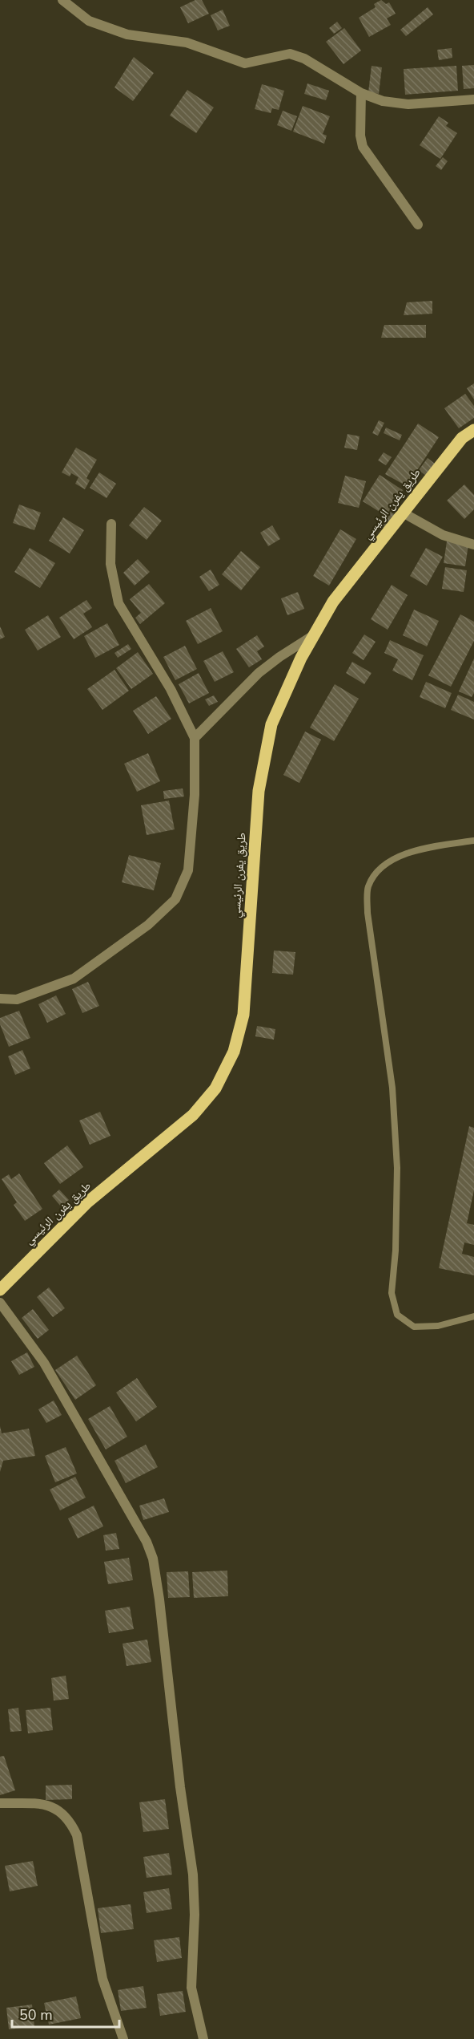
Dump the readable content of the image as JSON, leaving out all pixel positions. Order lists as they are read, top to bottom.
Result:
{
  "streets": {
    "main road": ["طريق يفرن الرئيسي"]
  },
  "scale_bar": "50 m"
}
